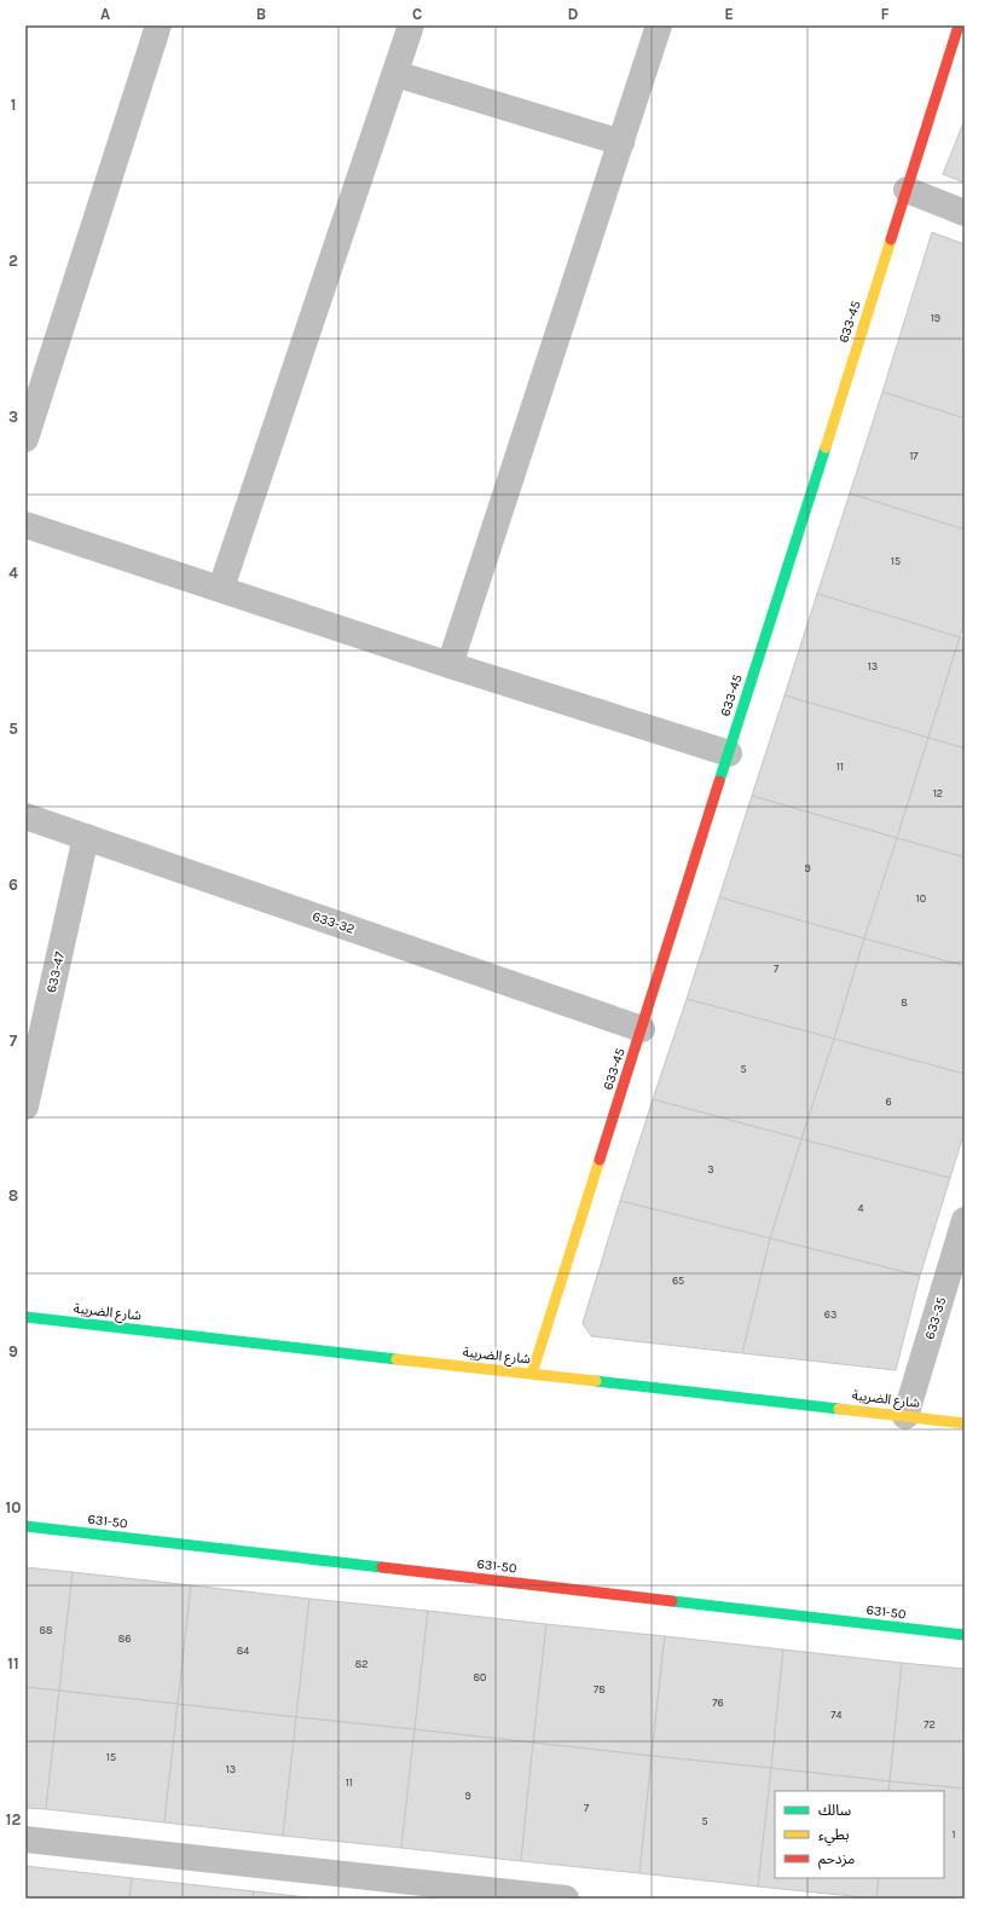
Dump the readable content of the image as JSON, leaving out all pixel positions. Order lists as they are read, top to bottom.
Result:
{
  "streets": {
    "street": [
      "633-45",
      "633-32",
      "633-47",
      "شارع الضريبة",
      "633-35",
      "631-50"
    ]
  },
  "crossings": [
    ["633-45", "633-32"],
    ["633-45", "شارع الضريبة"],
    ["633-32", "633-47"],
    ["شارع الضريبة", "633-35"]
  ],
  "house_numbers": [
    "19",
    "17",
    "15",
    "13",
    "11",
    "12",
    "9",
    "10",
    "7",
    "8",
    "5",
    "6",
    "3",
    "4",
    "65",
    "63",
    "88",
    "86",
    "84",
    "82",
    "80",
    "78",
    "76",
    "74",
    "72",
    "15",
    "13",
    "11",
    "9",
    "7",
    "5",
    "1"
  ],
  "legend": ["سالك", "بطيء", "مزدحم"],
  "grid": {
    "columns": [
      "A",
      "B",
      "C",
      "D",
      "E",
      "F"
    ],
    "rows": [
      "1",
      "2",
      "3",
      "4",
      "5",
      "6",
      "7",
      "8",
      "9",
      "10",
      "11",
      "12"
    ]
  }
}
